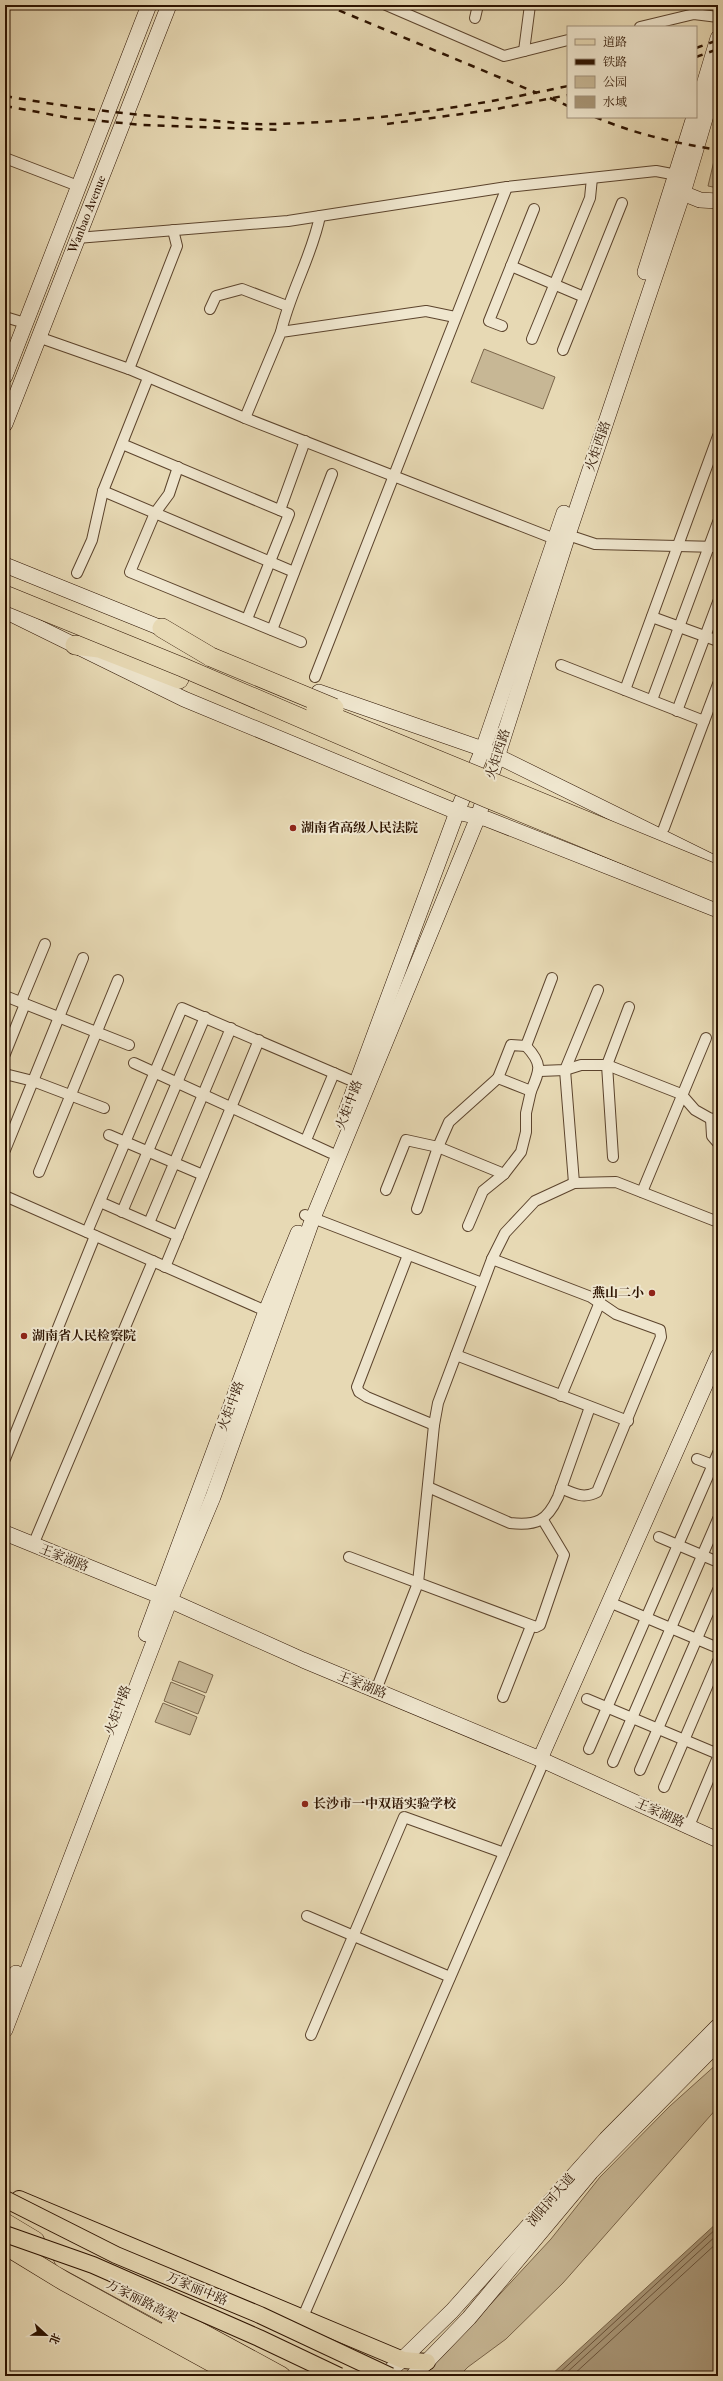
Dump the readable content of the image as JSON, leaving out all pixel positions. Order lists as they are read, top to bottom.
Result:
{
  "streets": {
    "highway": ["万家丽路高架"],
    "main road": ["万家丽中路"],
    "street": [
      "Wanbao Avenue",
      "火炬西路",
      "火炬中路",
      "王家湖路",
      "浏阳河大道"
    ]
  },
  "crossings": [
    ["火炬西路", "火炬中路"],
    ["火炬中路", "王家湖路"]
  ],
  "places": [
    "湖南省高级人民法院",
    "燕山二小",
    "湖南省人民检察院",
    "长沙市一中双语实验学校"
  ],
  "legend": [
    "道路",
    "铁路",
    "公园",
    "水域"
  ],
  "north": "right"
}
